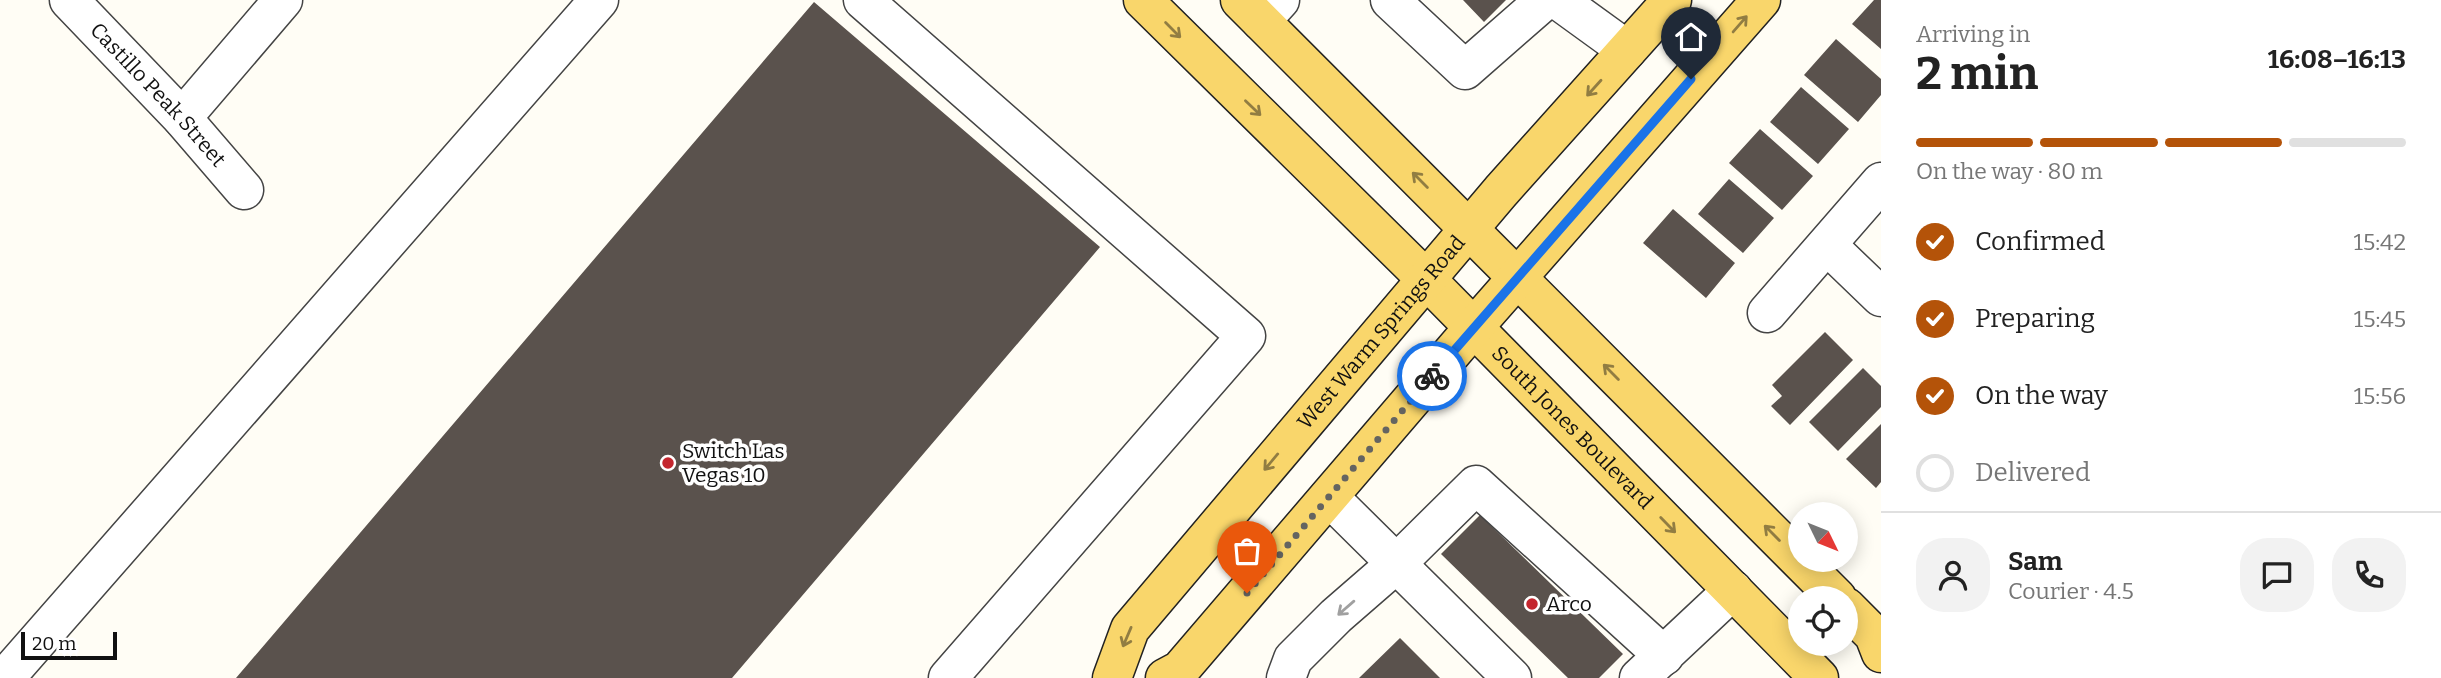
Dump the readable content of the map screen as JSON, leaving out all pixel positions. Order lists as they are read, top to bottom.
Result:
{
  "streets": {
    "main road": ["West Warm Springs Road", "South Jones Boulevard"],
    "street": ["Castillo Peak Street"]
  },
  "crossings": [
    ["West Warm Springs Road", "South Jones Boulevard"]
  ],
  "places": ["Switch Las Vegas 10", "Arco"],
  "scale_bar": "20 m",
  "north": "bottom right",
  "page": {
    "heading": ["2 min", "Arriving in", "16:08–16:13"],
    "panel": ["Sam", "Courier · 4.5"],
    "bar": "On the way · 80 m",
    "list": [
      ["Confirmed", "15:42"],
      ["Preparing", "15:45"],
      ["On the way", "15:56"],
      "Delivered"
    ],
    "scale": "20 m"
  }
}
